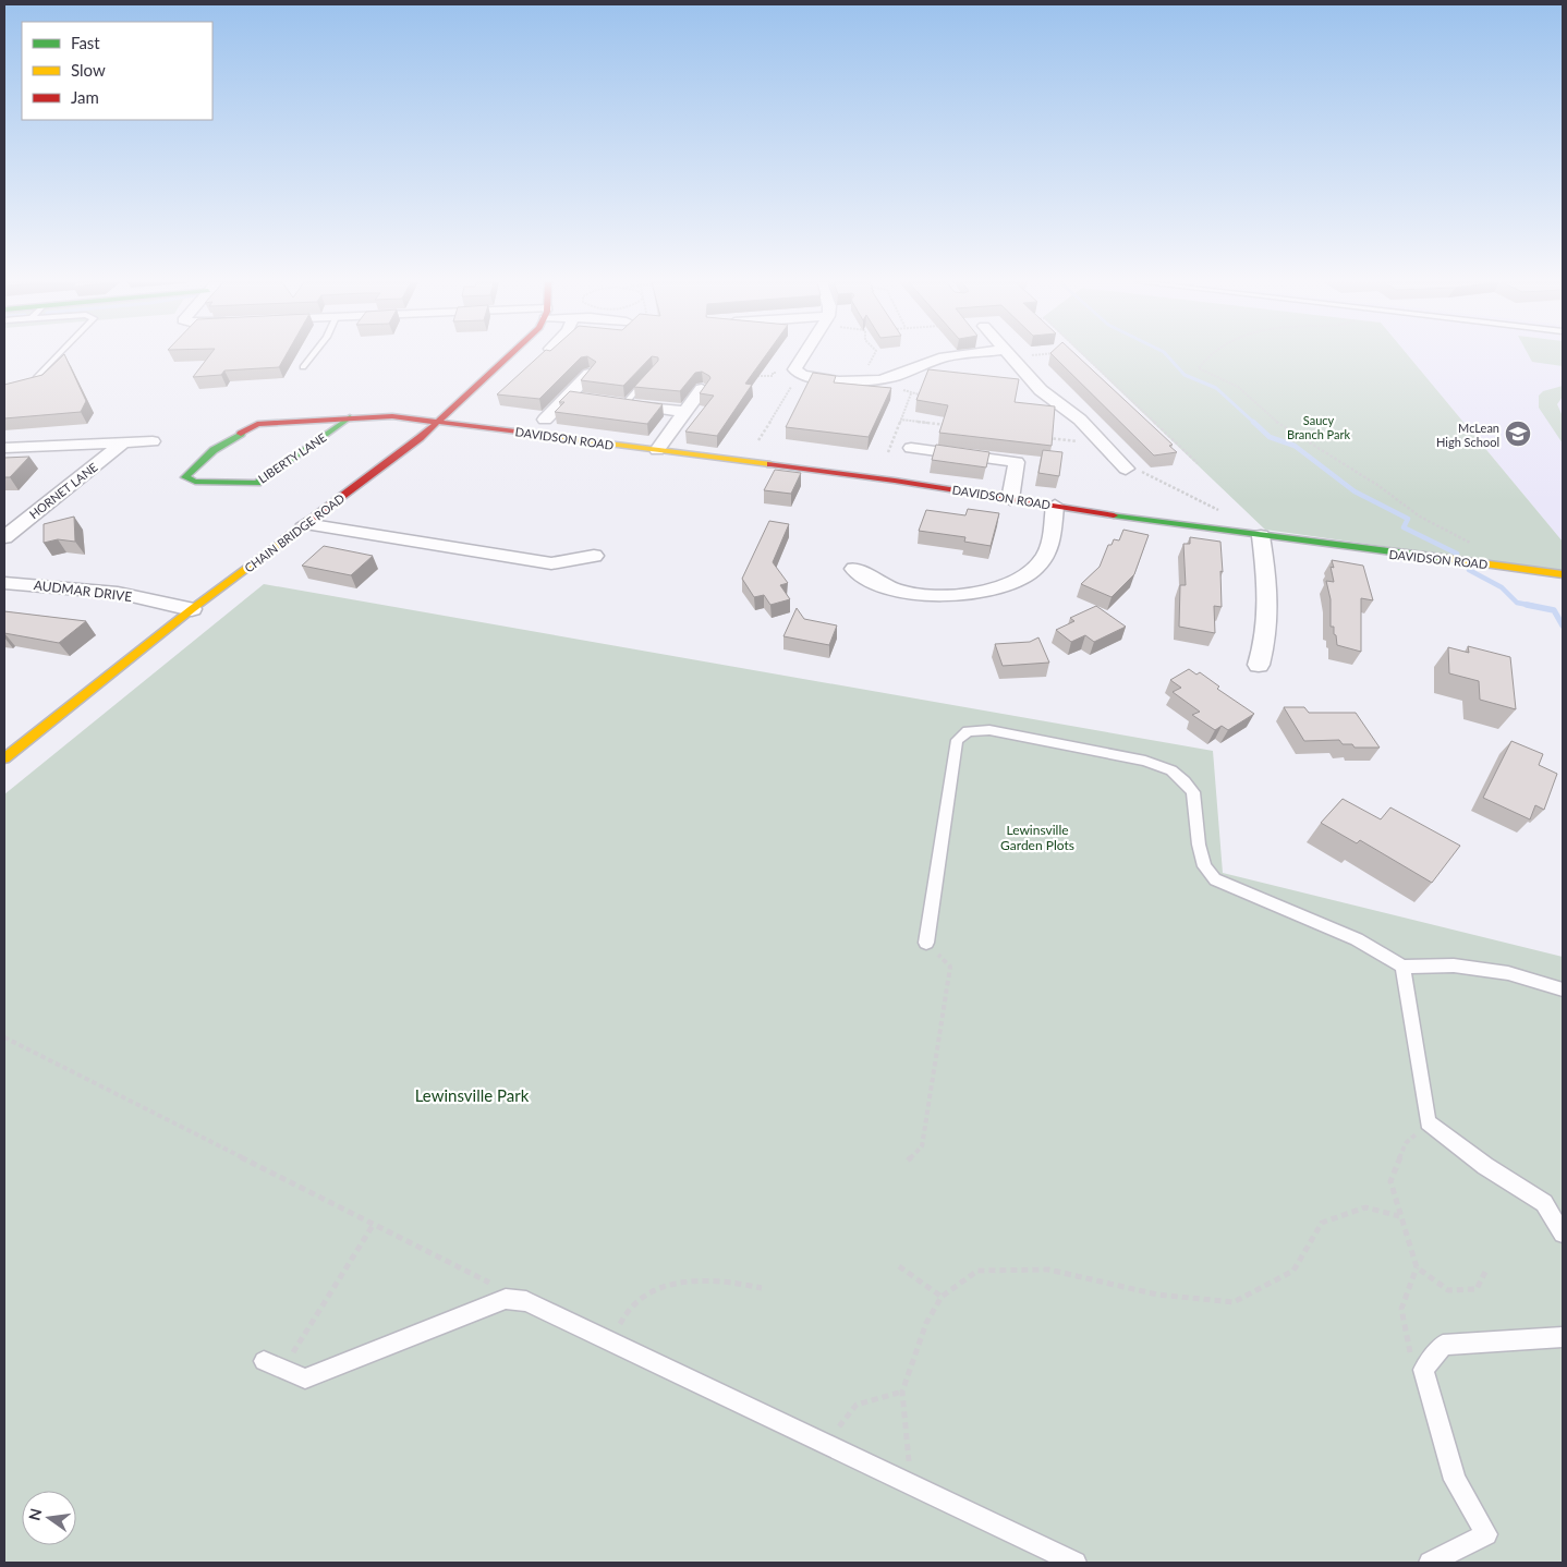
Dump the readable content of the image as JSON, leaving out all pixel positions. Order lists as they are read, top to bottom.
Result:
{
  "streets": {
    "street": [
      "DAVIDSON ROAD",
      "LIBERTY LANE",
      "HORNET LANE",
      "CHAIN BRIDGE ROAD",
      "AUDMAR DRIVE"
    ]
  },
  "crossings": [
    ["DAVIDSON ROAD", "LIBERTY LANE"],
    ["DAVIDSON ROAD", "CHAIN BRIDGE ROAD"],
    ["LIBERTY LANE", "CHAIN BRIDGE ROAD"],
    ["CHAIN BRIDGE ROAD", "AUDMAR DRIVE"]
  ],
  "parks": ["Saucy Branch Park", "Lewinsville Garden Plots", "Lewinsville Park"],
  "places": {
    "school or university": ["McLean High School"]
  },
  "legend": ["Fast", "Slow", "Jam"],
  "north": "left"
}
